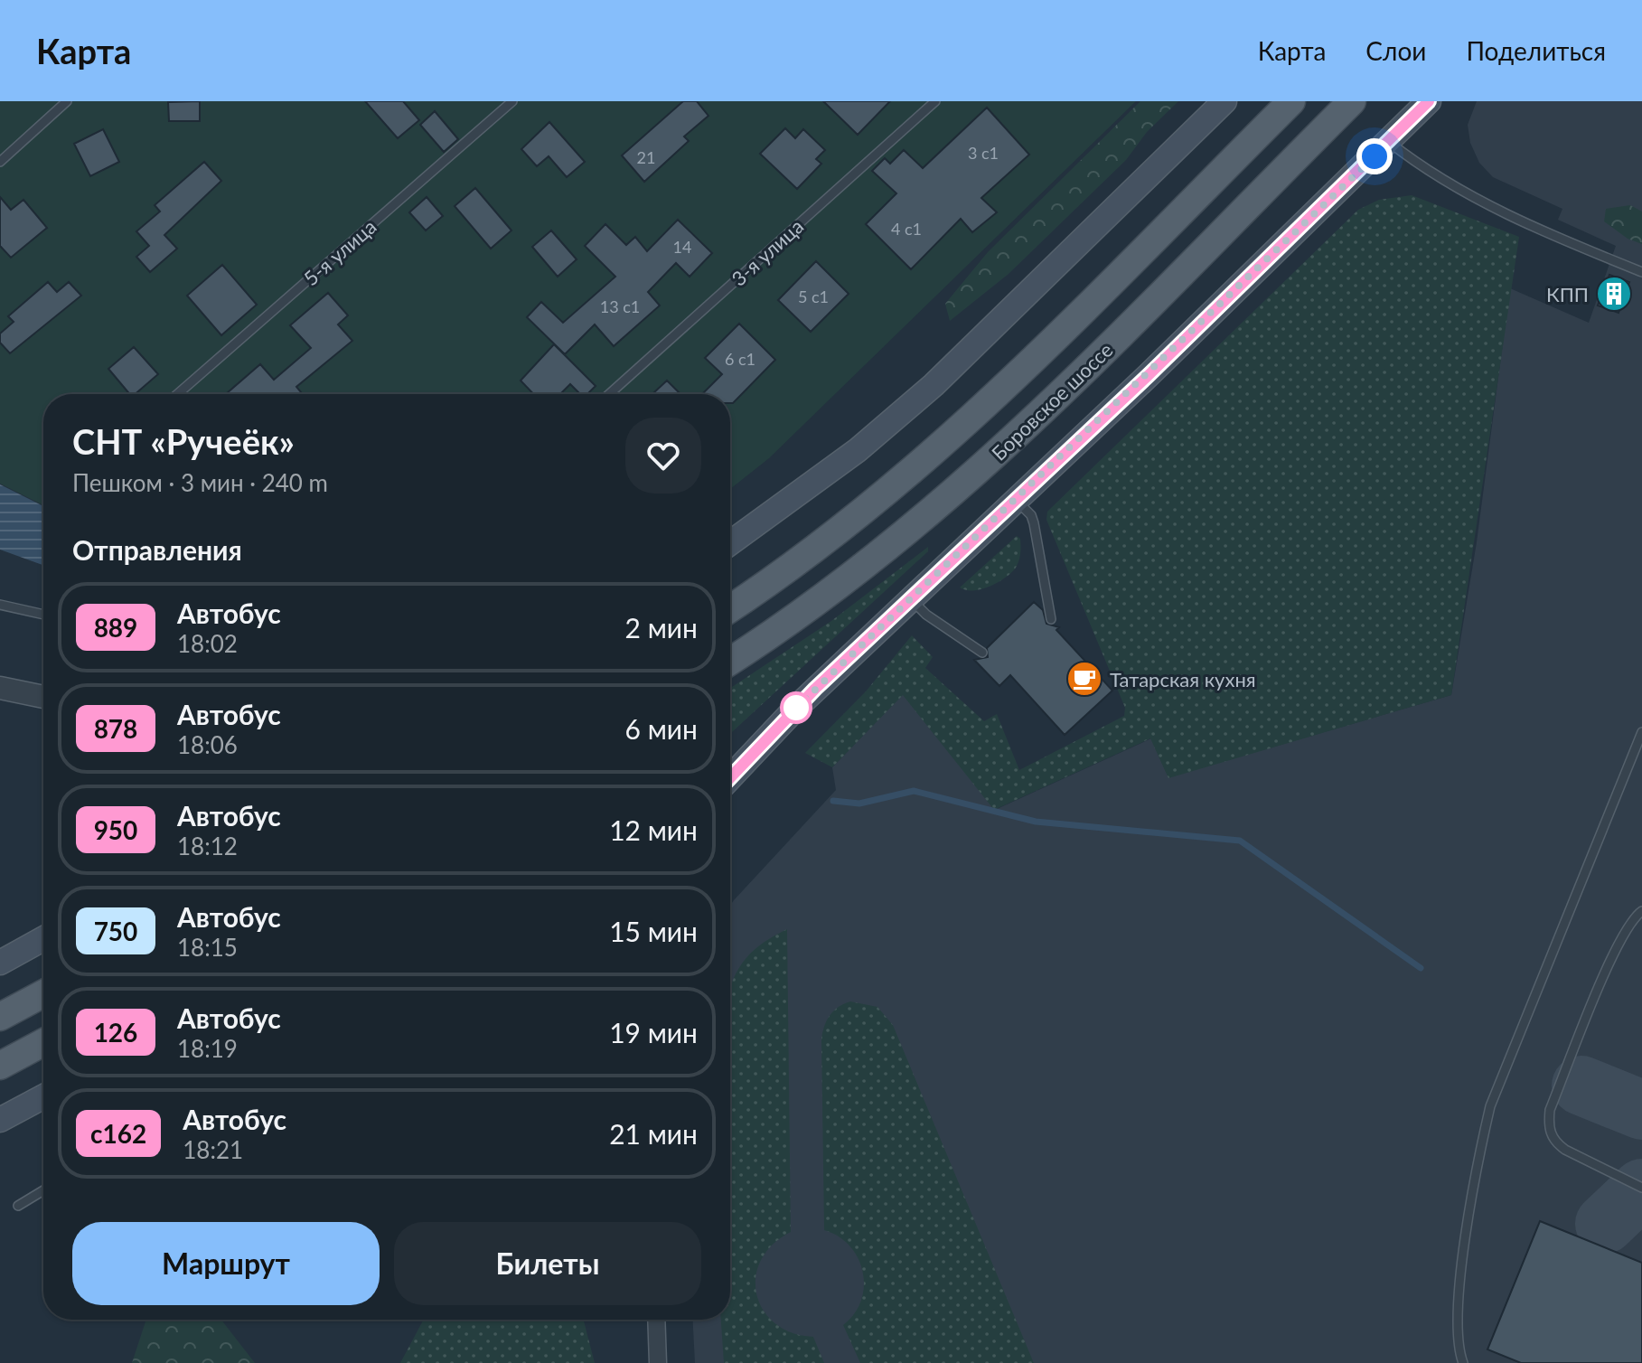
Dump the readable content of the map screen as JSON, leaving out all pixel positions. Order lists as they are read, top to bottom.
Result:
{
  "streets": {
    "main road": ["Боровское шоссе"],
    "lane": ["5-я улица", "3-я улица"]
  },
  "places": {
    "building": ["КПП"],
    "cafe": ["Татарская кухня"]
  },
  "lines": ["bus line 889"],
  "house_numbers": [
    "3 с1",
    "21",
    "4 с1",
    "14",
    "5 с1",
    "13 с1",
    "6 с1"
  ],
  "page": {
    "header": "Карта",
    "nav": ["Карта", "Слои", "Поделиться"],
    "heading": [
      ["СНТ «Ручеёк»", "Пешком · 3 мин · 240 m"],
      "Отправления"
    ],
    "list": [
      {
        "mark": "889",
        "name": "Автобус",
        "note": "18:02",
        "value": "2 мин"
      },
      {
        "mark": "878",
        "name": "Автобус",
        "note": "18:06",
        "value": "6 мин"
      },
      {
        "mark": "950",
        "name": "Автобус",
        "note": "18:12",
        "value": "12 мин"
      },
      {
        "mark": "750",
        "name": "Автобус",
        "note": "18:15",
        "value": "15 мин"
      },
      {
        "mark": "126",
        "name": "Автобус",
        "note": "18:19",
        "value": "19 мин"
      },
      {
        "mark": "с162",
        "name": "Автобус",
        "note": "18:21",
        "value": "21 мин"
      }
    ],
    "buttons": ["Маршрут", "Билеты"]
  }
}
